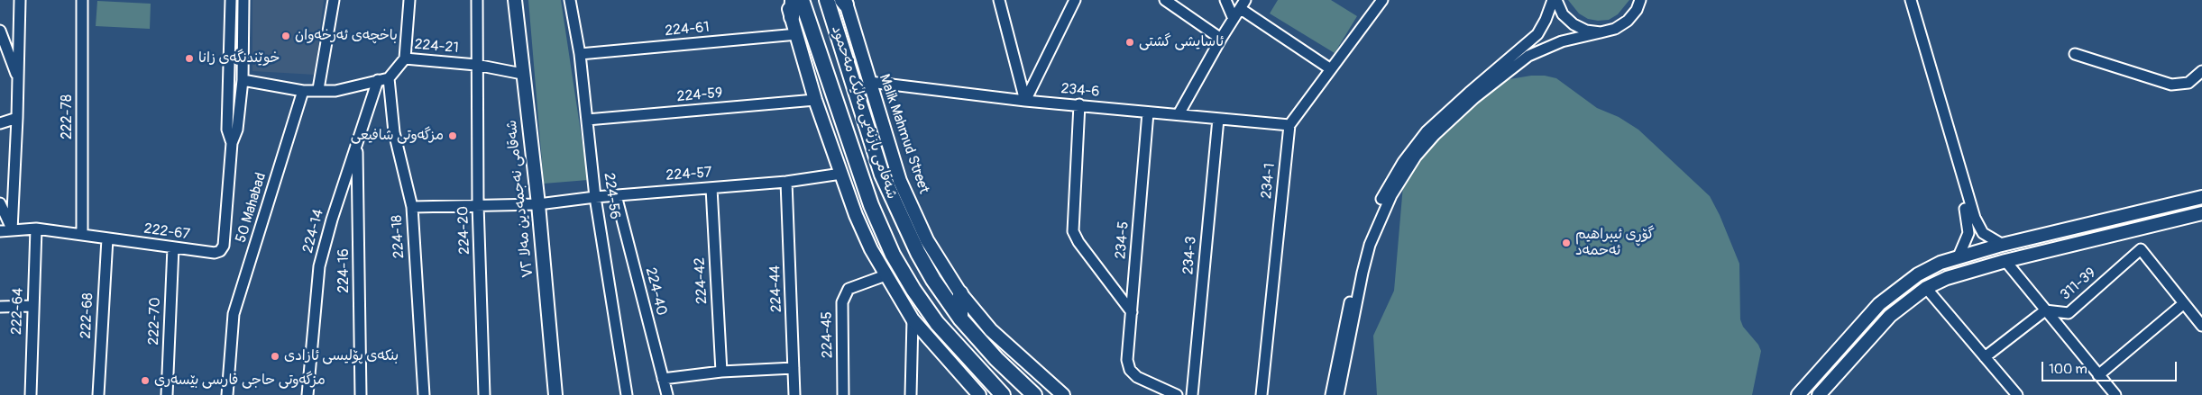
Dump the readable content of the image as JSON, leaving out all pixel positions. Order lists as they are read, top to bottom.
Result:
{
  "streets": {
    "highway": ["شەقامی بازنەیی مەلیک مەحمود"],
    "main road": ["Malik Mahmud Street", "شەقامی نەجمەدین مەلا ٧٢"],
    "street": [
      "224-61",
      "224-21",
      "234-6",
      "224-59",
      "222-78",
      "224-57",
      "234-1",
      "224-56",
      "50 Mahabad",
      "224-20",
      "224-14",
      "222-67",
      "224-18",
      "234-5",
      "234-3",
      "224-16",
      "224-42",
      "311-39",
      "224-44",
      "224-40",
      "222-64",
      "222-68",
      "222-70",
      "224-45"
    ]
  },
  "crossings": [
    ["224-61", "224-56"],
    ["224-21", "شەقامی نەجمەدین مەلا ٧٢"],
    ["224-21", "224-20"],
    ["224-21", "224-18"],
    ["234-6", "Malik Mahmud Street"],
    ["234-6", "234-1"],
    ["234-6", "234-5"],
    ["234-6", "234-3"],
    ["224-59", "224-56"],
    ["222-78", "222-67"],
    ["224-57", "224-56"],
    ["224-57", "شەقامی نەجمەدین مەلا ٧٢"],
    ["224-57", "224-20"],
    ["224-57", "224-18"],
    ["224-57", "224-42"],
    ["224-57", "224-44"],
    ["224-57", "224-40"],
    ["224-14", "224-16"],
    ["222-67", "222-64"],
    ["222-67", "222-68"],
    ["222-67", "222-70"]
  ],
  "places": [
    "باخچەی ئەرخەوان",
    "ئاسایشی گشتی",
    "خوێندنگەی زانا",
    "مزگەوتی شافیعی",
    "گۆڕی ئیبراھیم ئەحمەد",
    "بنکەی پۆلیسی ئازادی",
    "مزگەوتی حاجی فارسی بێسەری"
  ],
  "scale_bar": "100 m"
}
